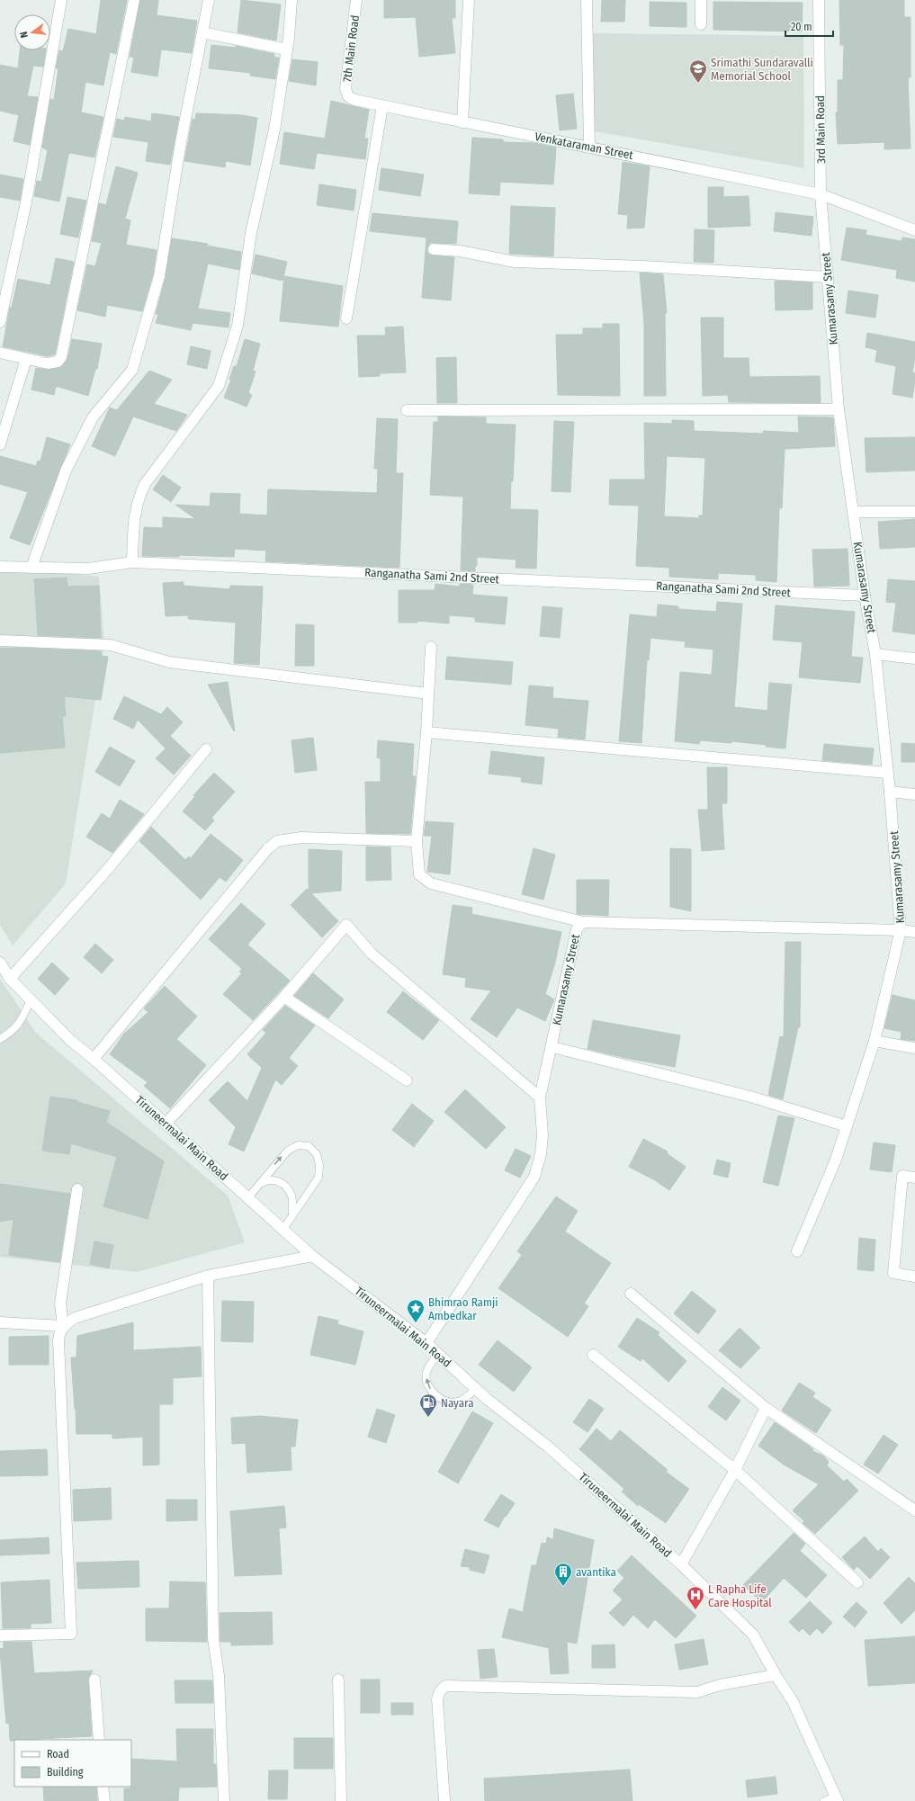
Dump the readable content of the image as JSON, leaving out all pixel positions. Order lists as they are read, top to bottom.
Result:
{
  "streets": {
    "street": [
      "7th Main Road",
      "3rd Main Road",
      "Venkataraman Street",
      "Kumarasamy Street",
      "Ranganatha Sami 2nd Street",
      "Tiruneermalai Main Road"
    ]
  },
  "crossings": [
    ["7th Main Road", "Venkataraman Street"],
    ["3rd Main Road", "Venkataraman Street"],
    ["3rd Main Road", "Kumarasamy Street"],
    ["Venkataraman Street", "Kumarasamy Street"],
    ["Kumarasamy Street", "Ranganatha Sami 2nd Street"],
    ["Kumarasamy Street", "Tiruneermalai Main Road"]
  ],
  "places": {
    "school or university": ["Srimathi Sundaravalli Memorial School"],
    "place": ["Bhimrao Ramji Ambedkar"],
    "fuel station": ["Nayara"],
    "building": ["avantika"],
    "hospital": ["L Rapha Life Care Hospital"]
  },
  "legend": ["Road", "Building"],
  "scale_bar": "20 m",
  "north": "left"
}
